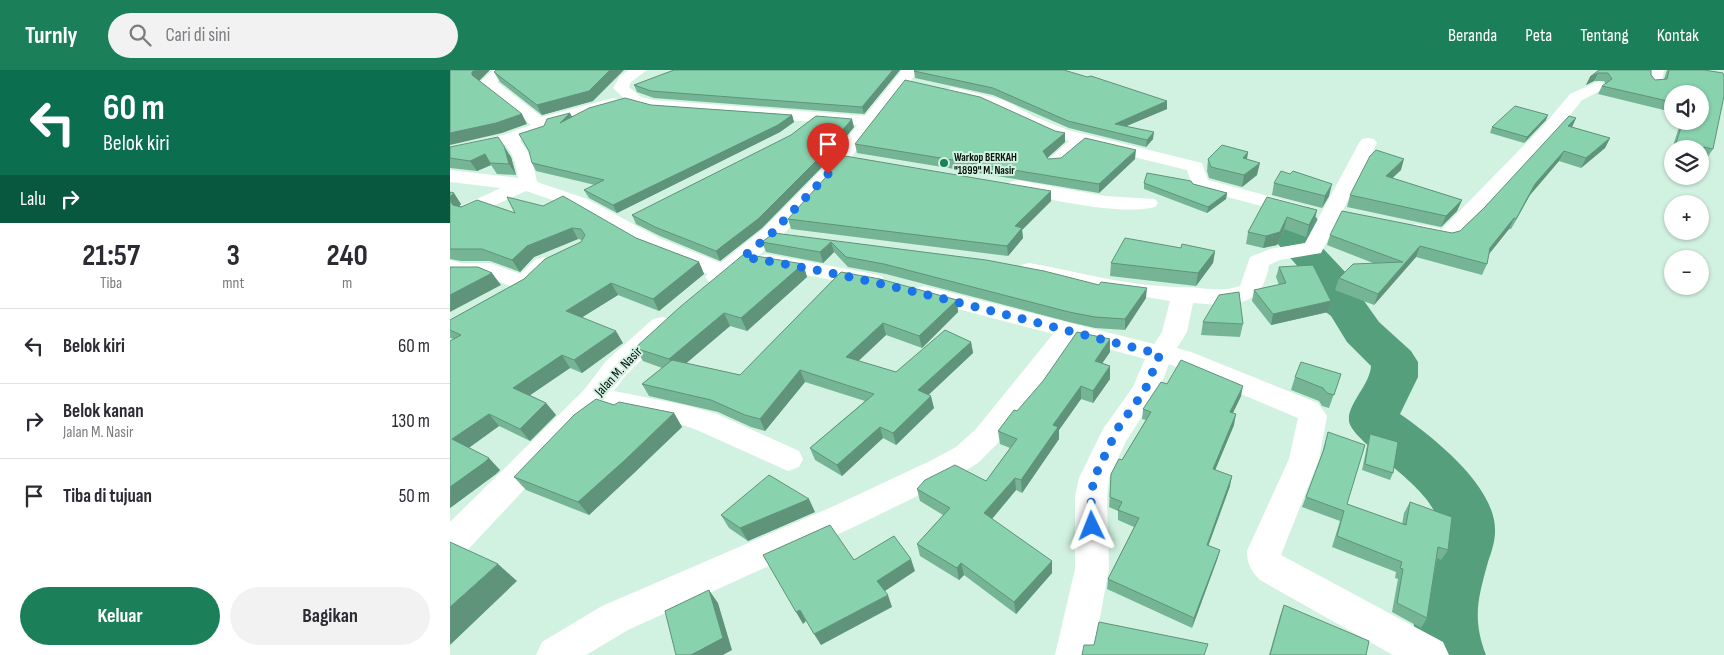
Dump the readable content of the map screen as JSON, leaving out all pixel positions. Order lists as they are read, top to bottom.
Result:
{
  "streets": {
    "street": ["Jalan M. Nasir"]
  },
  "places": ["Warkop BERKAH \"1899\" M. Nasir"],
  "page": {
    "header": "Turnly",
    "search": "Cari di sini",
    "nav": [
      "Beranda",
      "Peta",
      "Tentang",
      "Kontak"
    ],
    "turn": ["60 m", "Belok kiri"],
    "map_buttons": ["+", "−"],
    "then": "Lalu",
    "eta": [
      "21:57",
      "Tiba",
      "3",
      "mnt",
      "240",
      "m"
    ],
    "list": [
      {
        "name": "Belok kiri",
        "value": "60 m"
      },
      {
        "name": "Belok kanan",
        "note": "Jalan M. Nasir",
        "value": "130 m"
      },
      {
        "name": "Tiba di tujuan",
        "value": "50 m"
      }
    ],
    "buttons": ["Keluar", "Bagikan"]
  }
}
